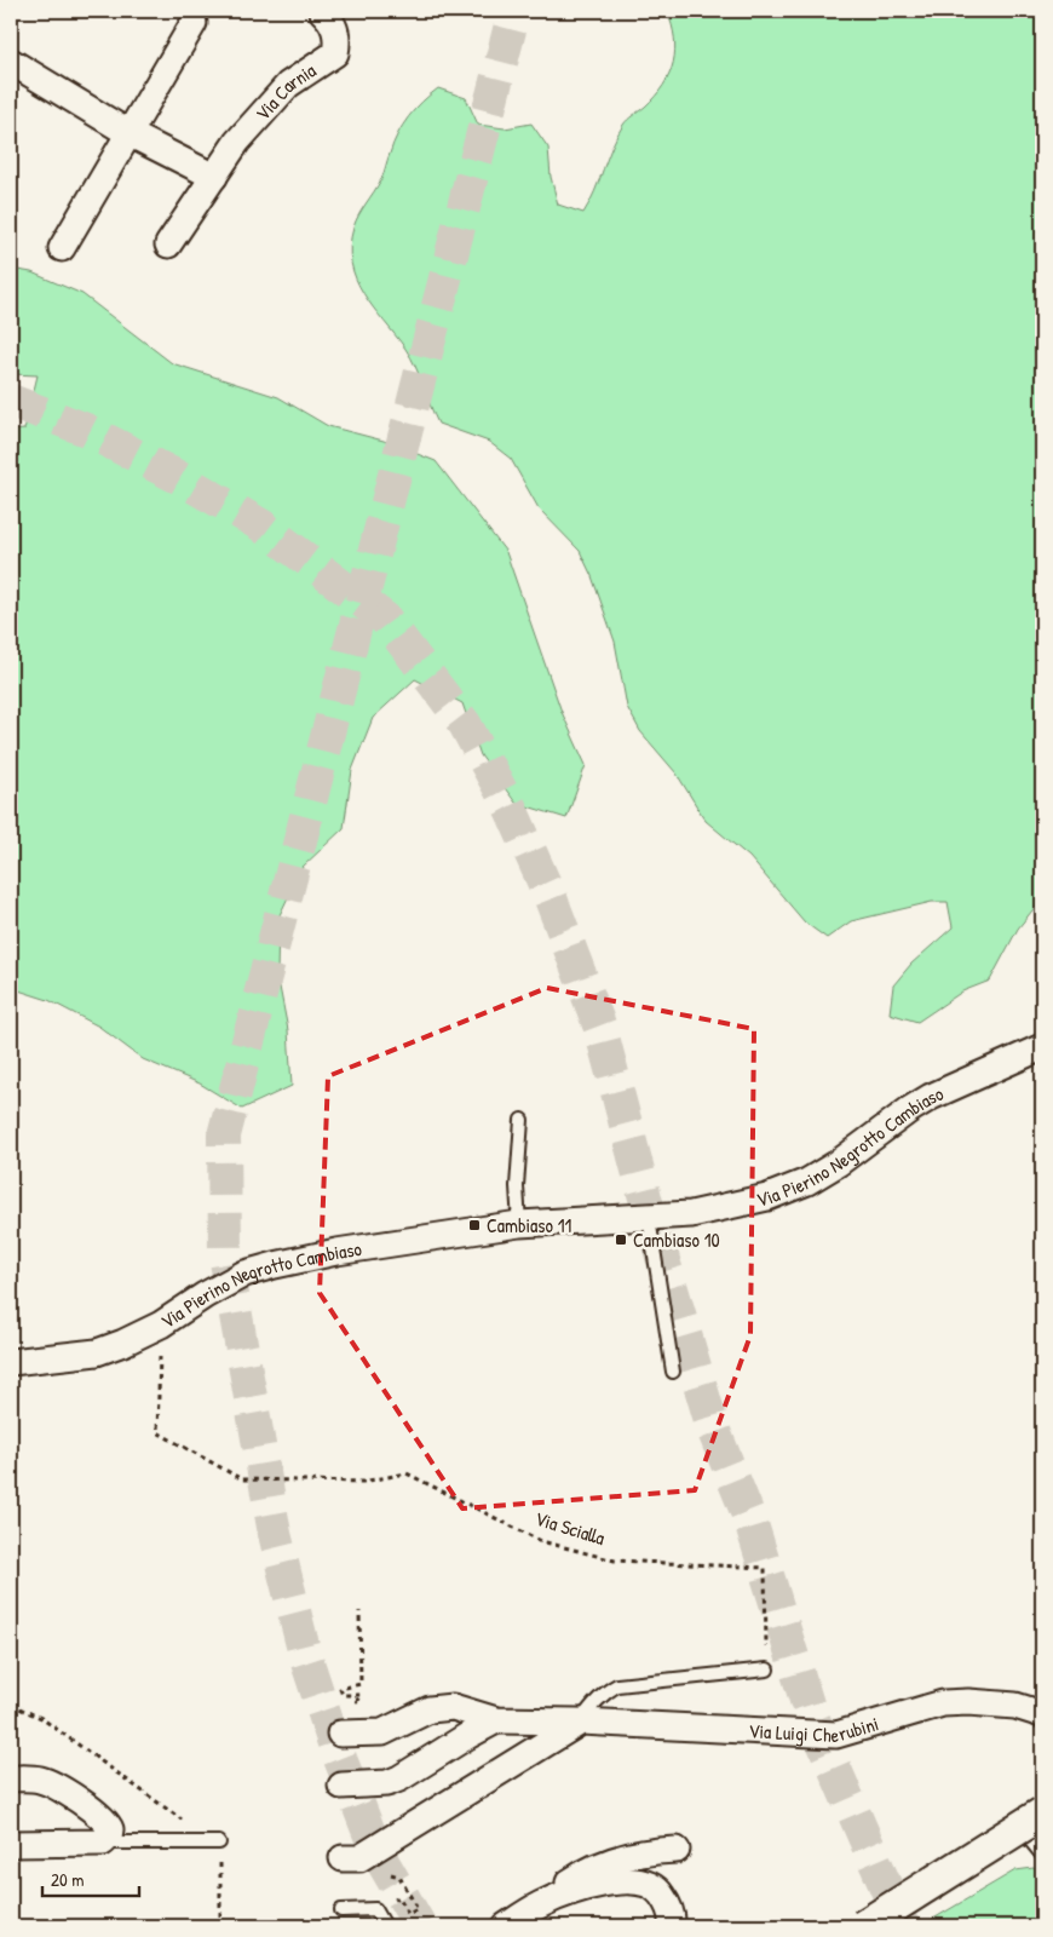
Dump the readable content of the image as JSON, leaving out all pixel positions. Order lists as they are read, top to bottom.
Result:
{
  "streets": {
    "street": ["Via Carnia", "Via Pierino Negrotto Cambiaso", "Via Luigi Cherubini"],
    "path": ["Via Scialla"]
  },
  "crossings": [
    ["Via Pierino Negrotto Cambiaso", "Via Scialla"]
  ],
  "places": {
    "transit": ["Cambiaso 11", "Cambiaso 10"]
  },
  "scale_bar": "20 m"
}
